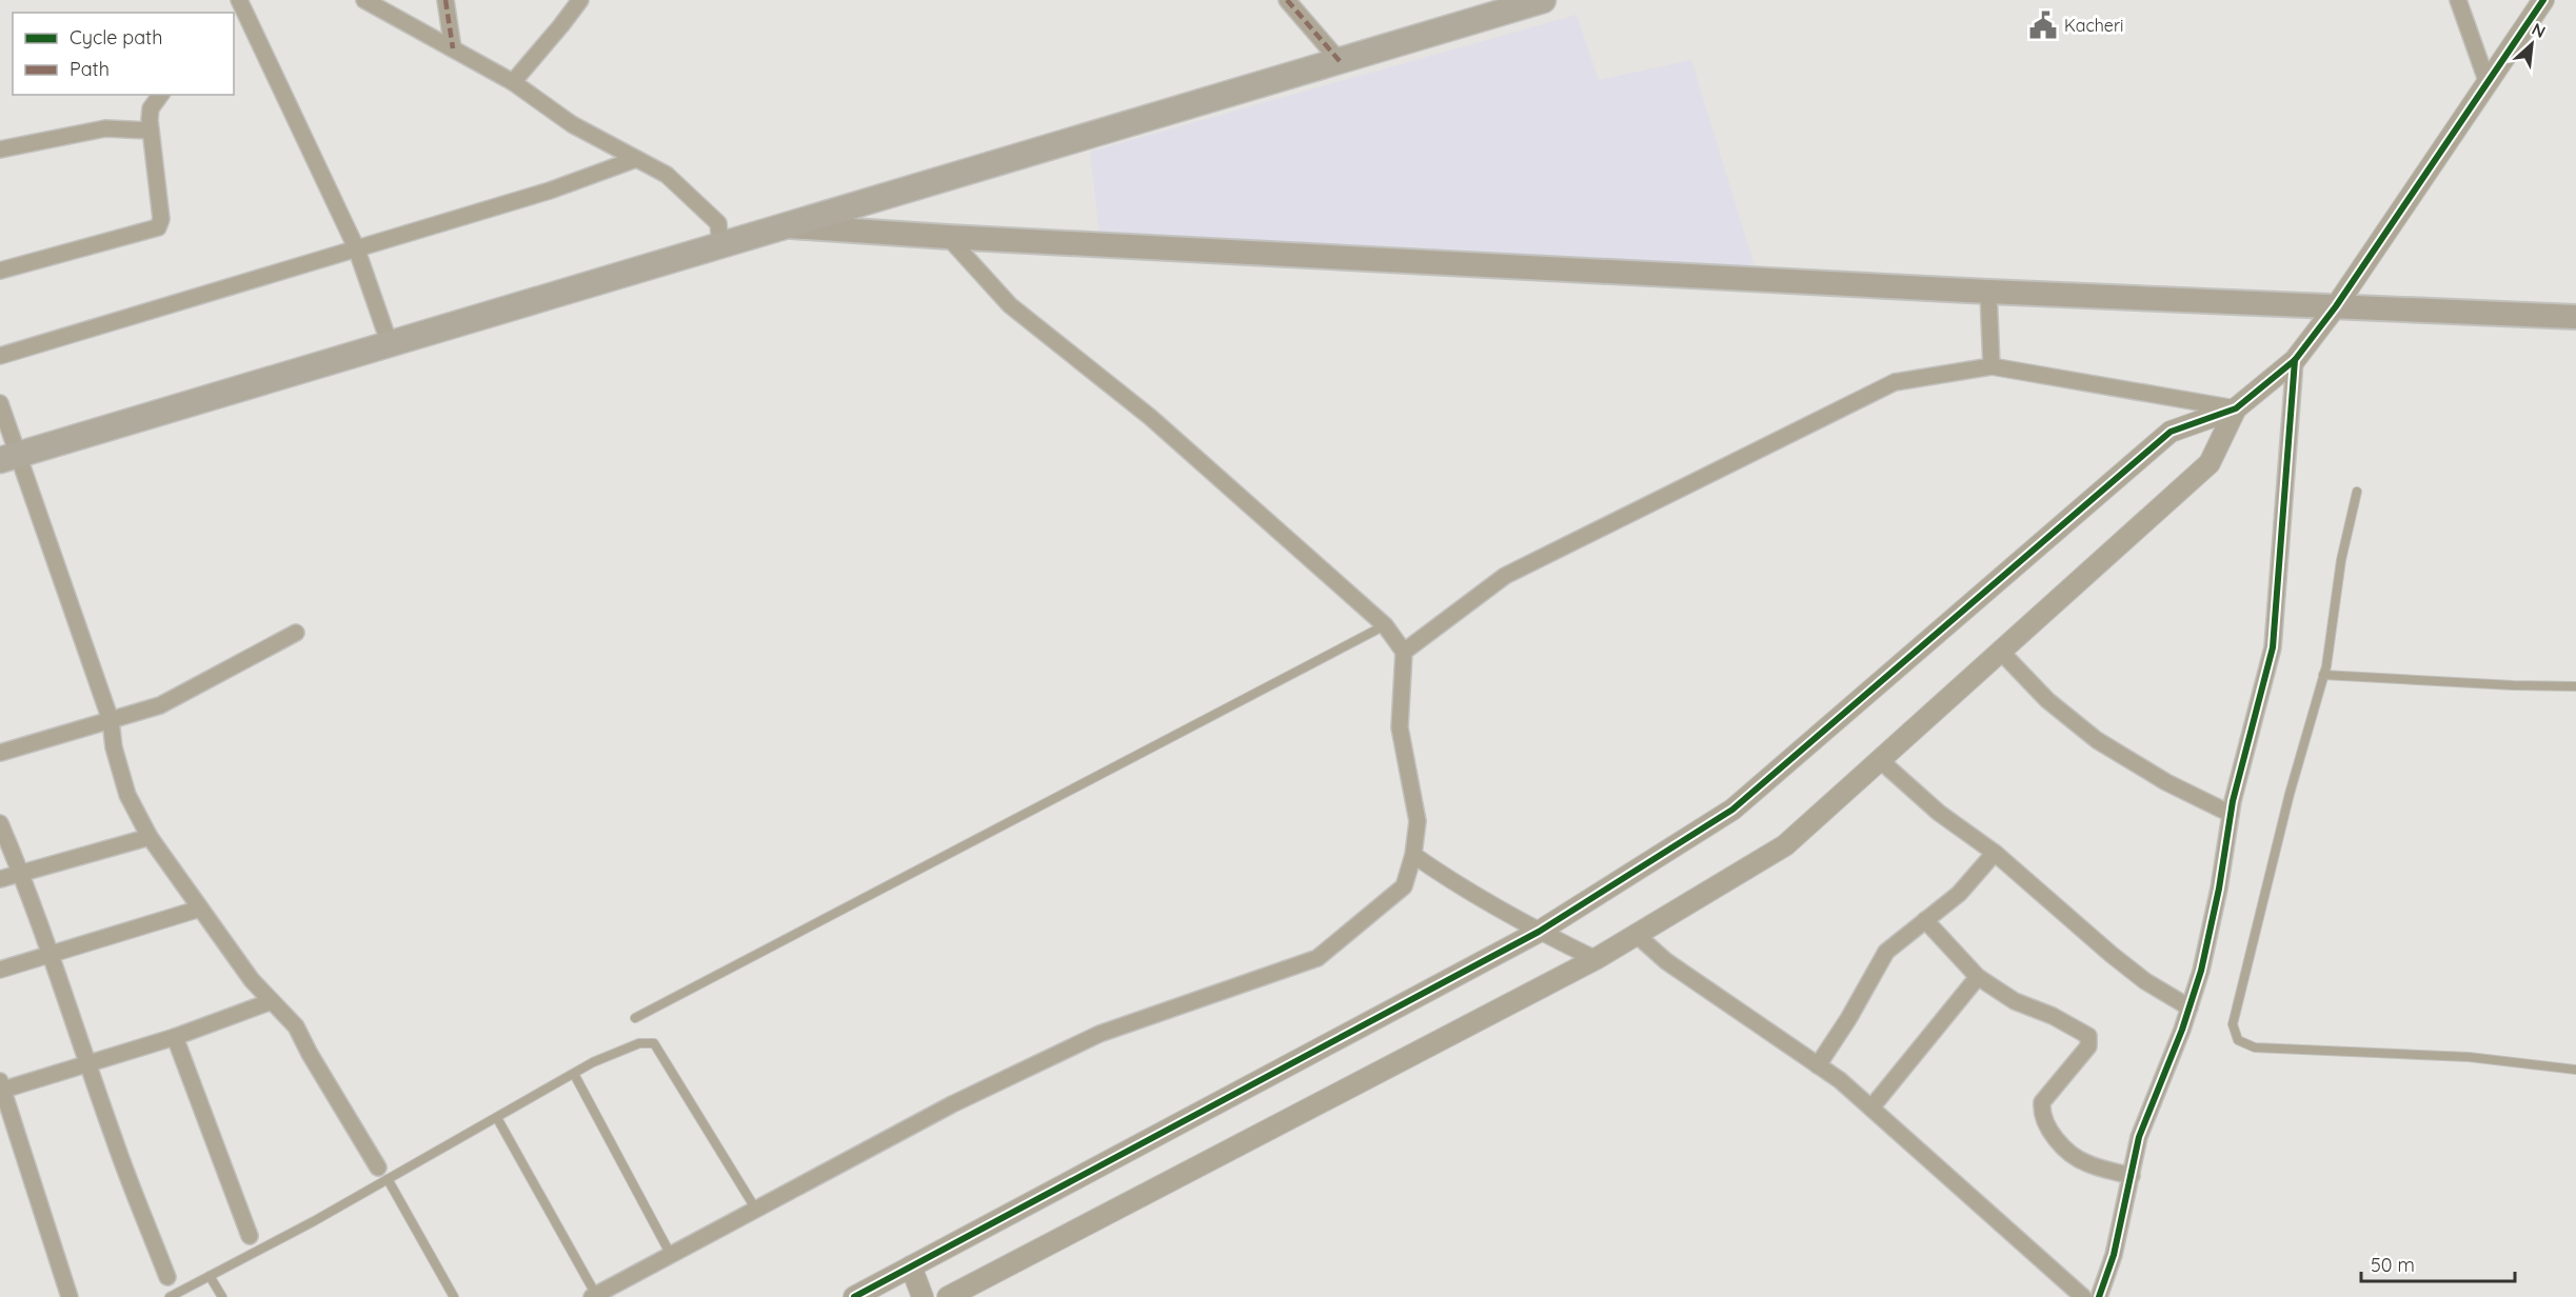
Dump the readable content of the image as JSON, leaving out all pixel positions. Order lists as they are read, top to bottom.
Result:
{
  "places": {
    "public building": ["Kacheri"]
  },
  "legend": ["Cycle path", "Path"],
  "scale_bar": "50 m",
  "north": "top right"
}
